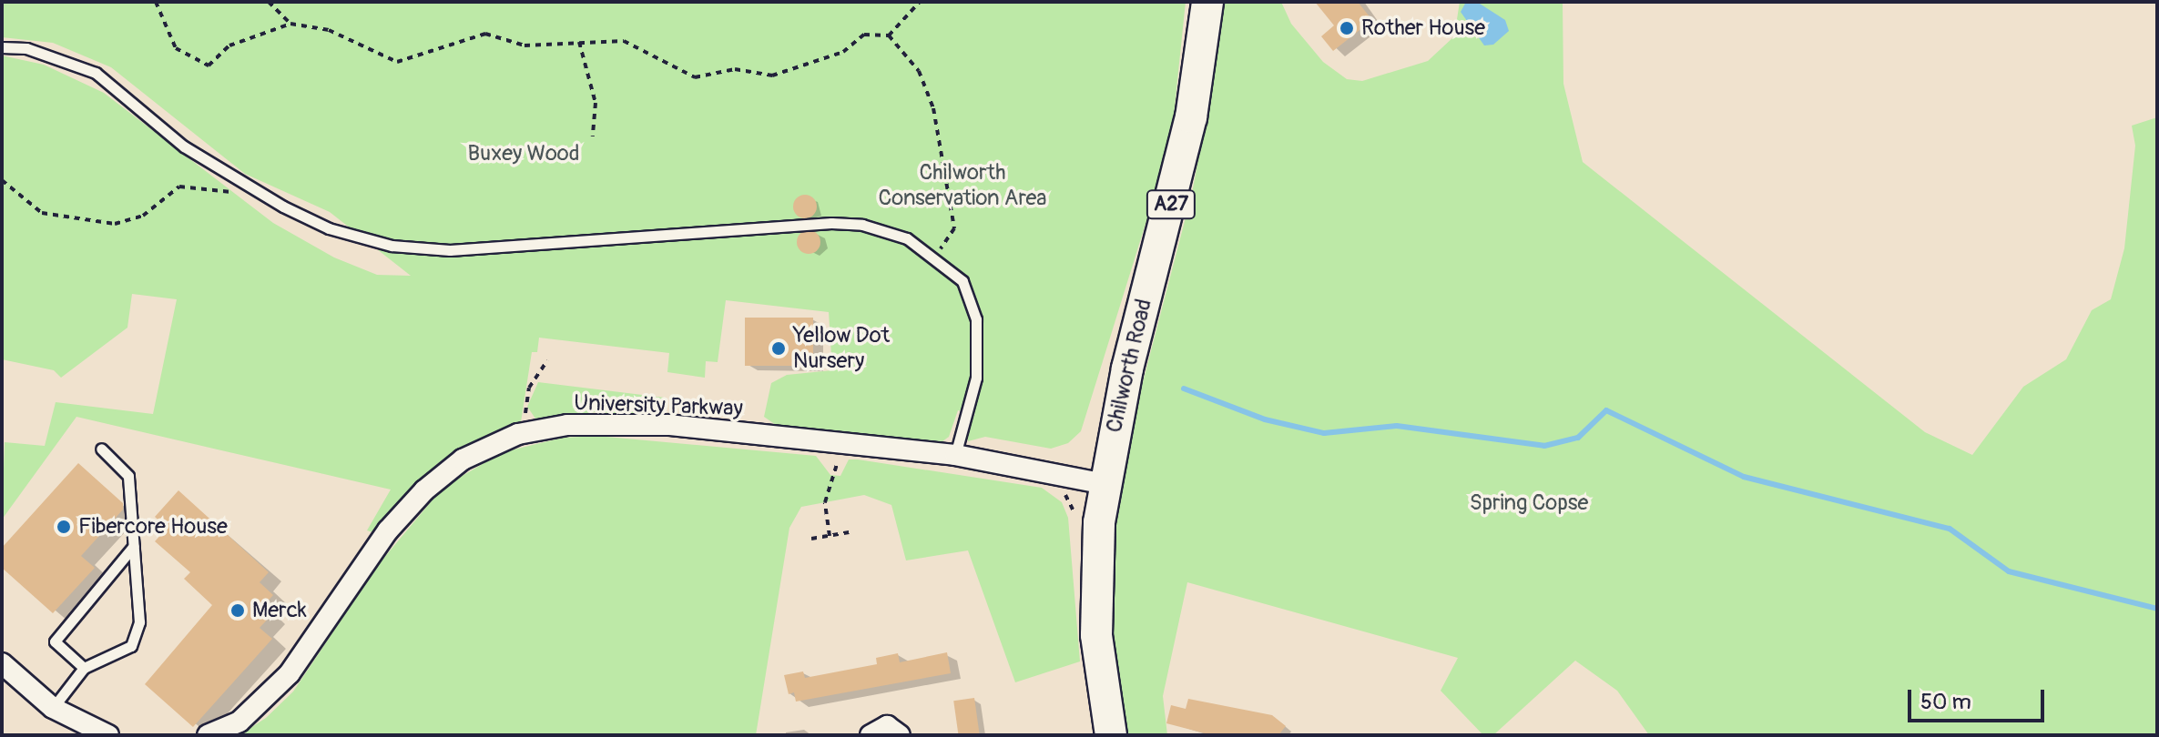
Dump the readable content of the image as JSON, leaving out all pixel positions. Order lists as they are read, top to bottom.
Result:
{
  "streets": {
    "main road": ["A27", "Chilworth Road"],
    "street": ["University Parkway"]
  },
  "crossings": [
    ["Chilworth Road", "University Parkway"]
  ],
  "parks": ["Buxey Wood", "Chilworth Conservation Area", "Spring Copse"],
  "places": [
    "Rother House",
    "Yellow Dot Nursery",
    "Fibercore House",
    "Merck"
  ],
  "scale_bar": "50 m"
}
